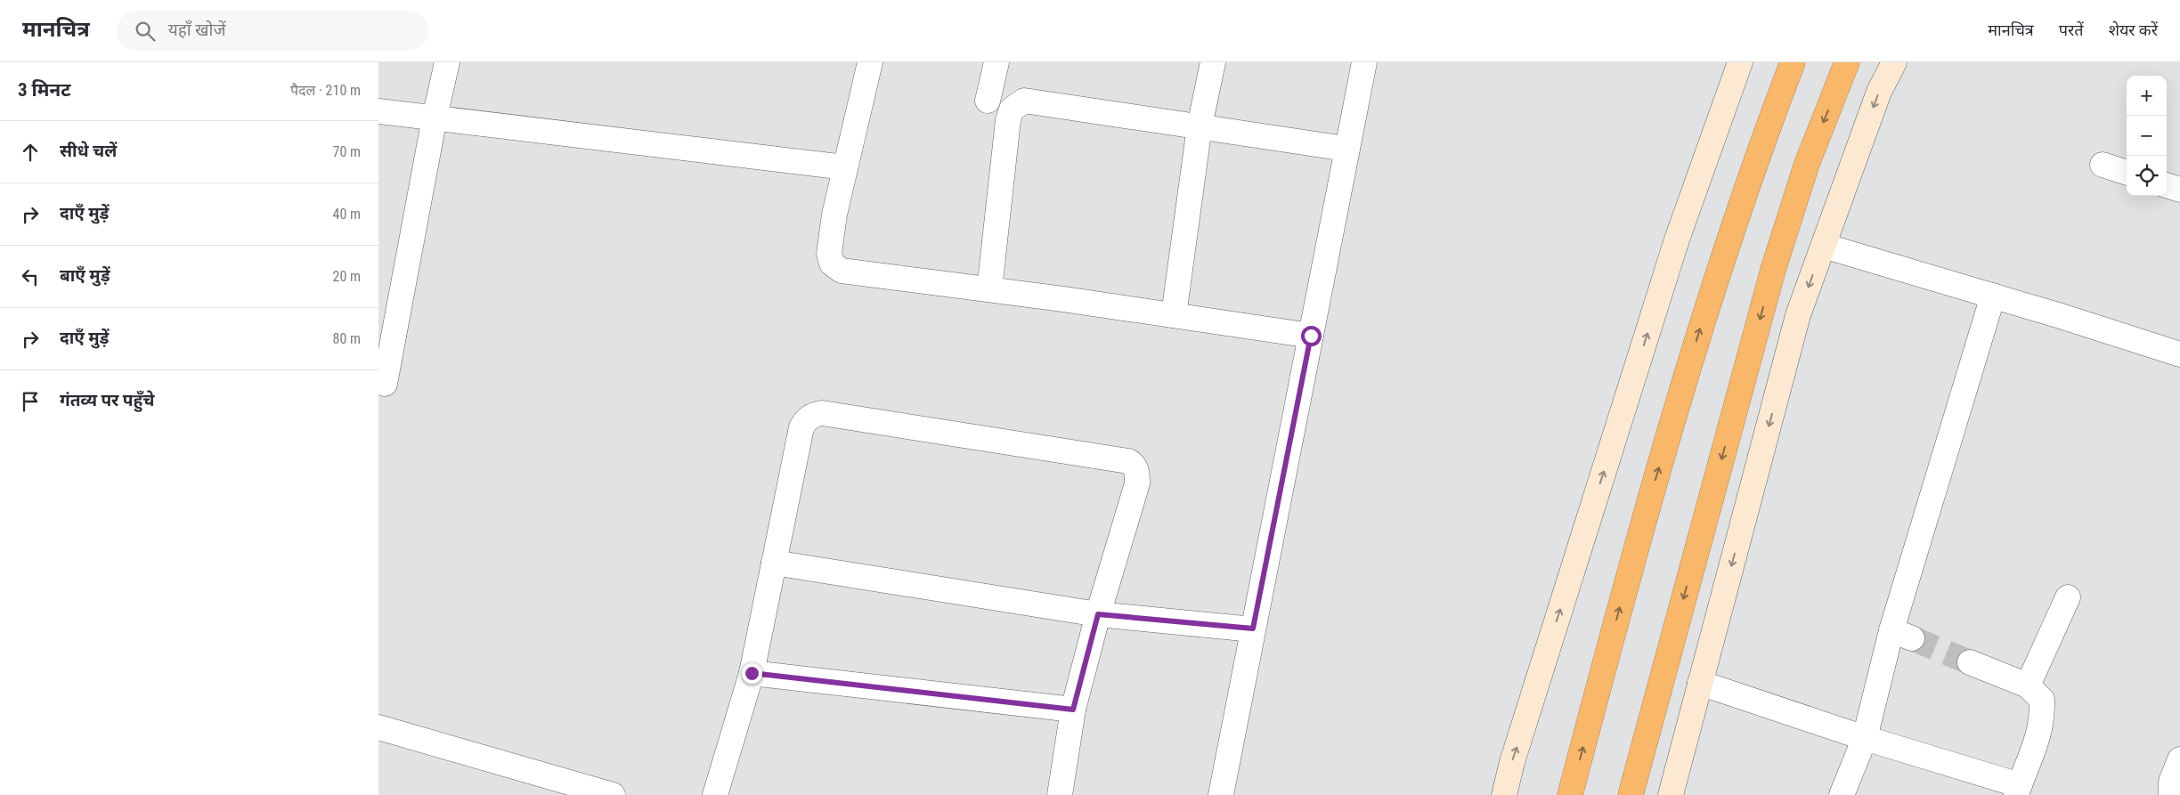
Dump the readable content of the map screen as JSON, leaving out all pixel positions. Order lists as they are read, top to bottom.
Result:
{
  "page": {
    "header": "मानचित्र",
    "search": "यहाँ खोजें",
    "nav": ["मानचित्र", "परतें", "शेयर करें"],
    "heading": ["3 मिनट", "पैदल · 210 m"],
    "map_buttons": ["+", "−"],
    "list": [
      ["सीधे चलें", "70 m"],
      ["दाएँ मुड़ें", "40 m"],
      ["बाएँ मुड़ें", "20 m"],
      ["दाएँ मुड़ें", "80 m"],
      "गंतव्य पर पहुँचे"
    ]
  }
}
